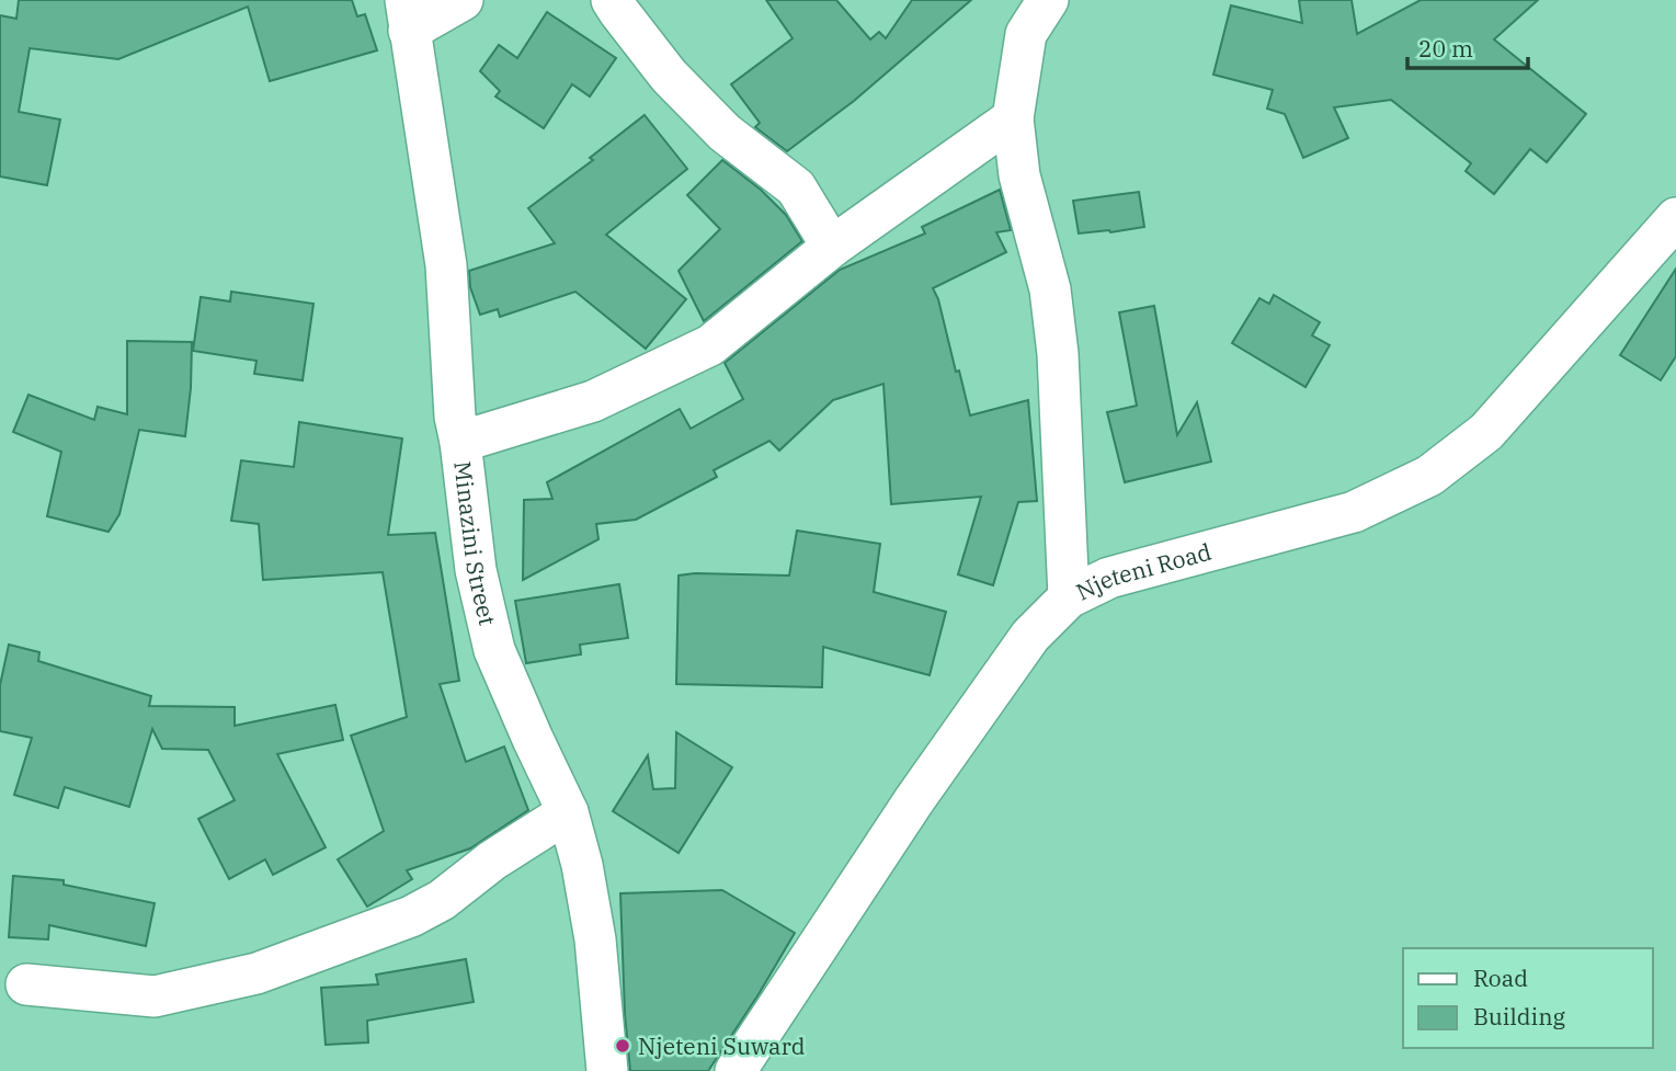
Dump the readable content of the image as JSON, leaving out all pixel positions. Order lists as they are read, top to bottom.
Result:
{
  "streets": {
    "street": ["Minazini Street", "Njeteni Road"]
  },
  "places": ["Njeteni Suward"],
  "legend": ["Road", "Building"],
  "scale_bar": "20 m"
}
